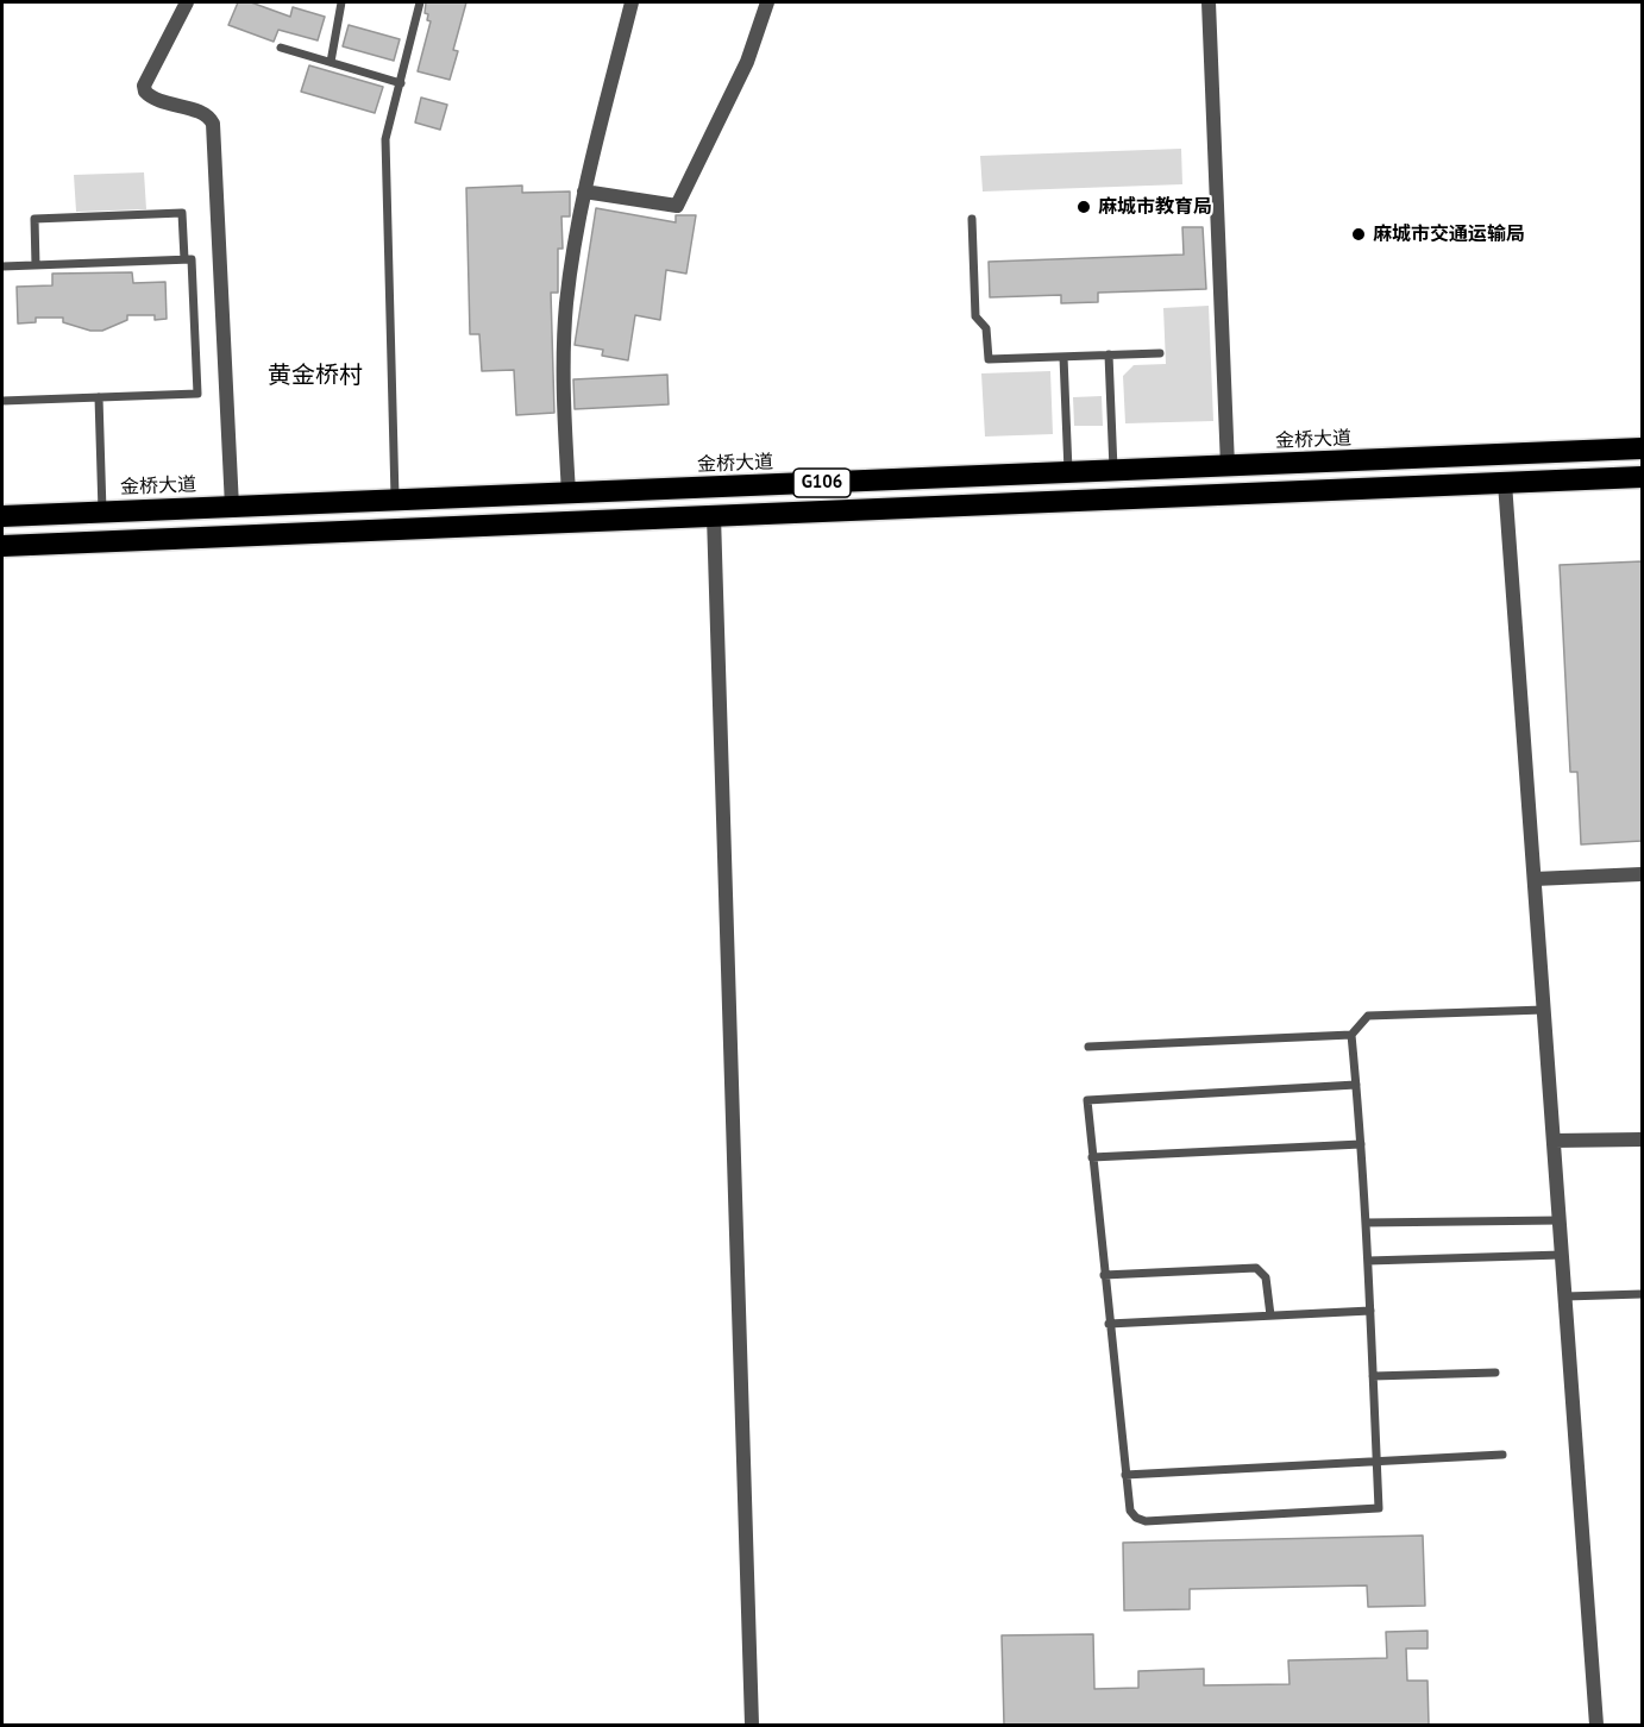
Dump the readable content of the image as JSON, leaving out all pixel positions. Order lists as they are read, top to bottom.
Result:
{
  "streets": {
    "highway": ["金桥大道", "G106"]
  },
  "districts": ["黄金桥村"],
  "places": ["麻城市教育局", "麻城市交通运输局"]
}
